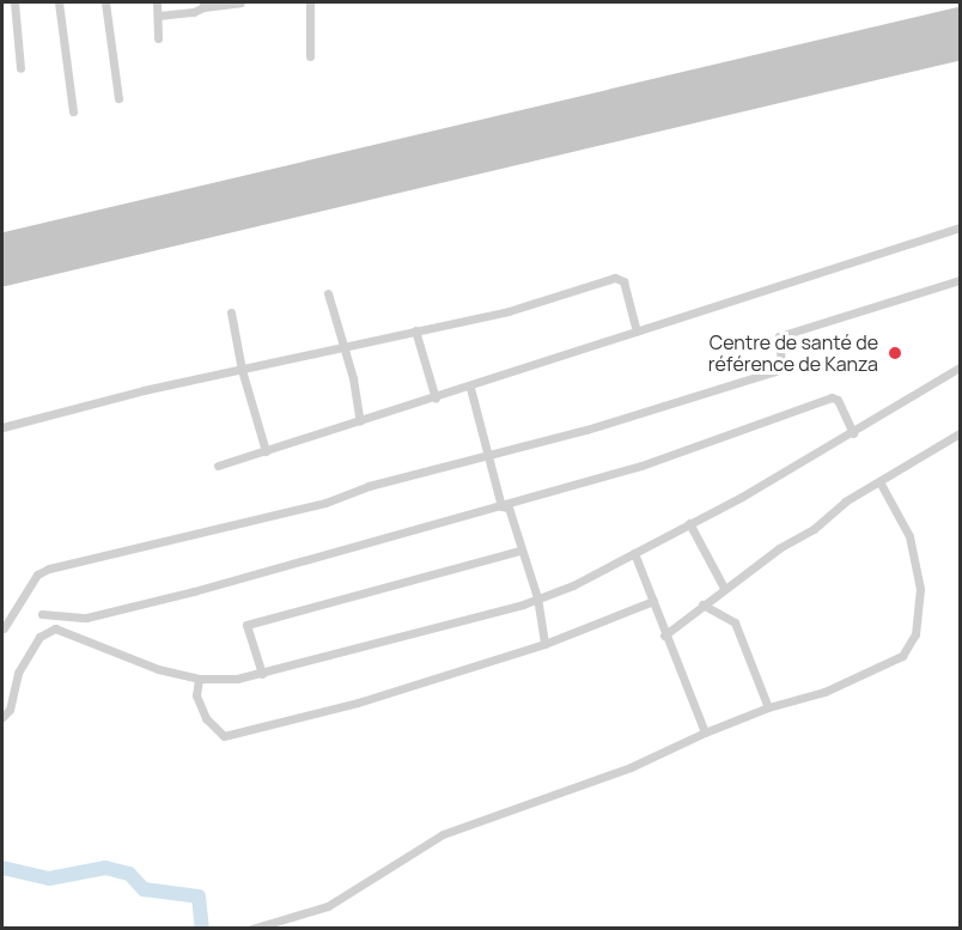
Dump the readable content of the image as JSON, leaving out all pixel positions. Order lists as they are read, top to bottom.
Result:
{
  "places": ["Centre de santé de référence de Kanza"]
}
